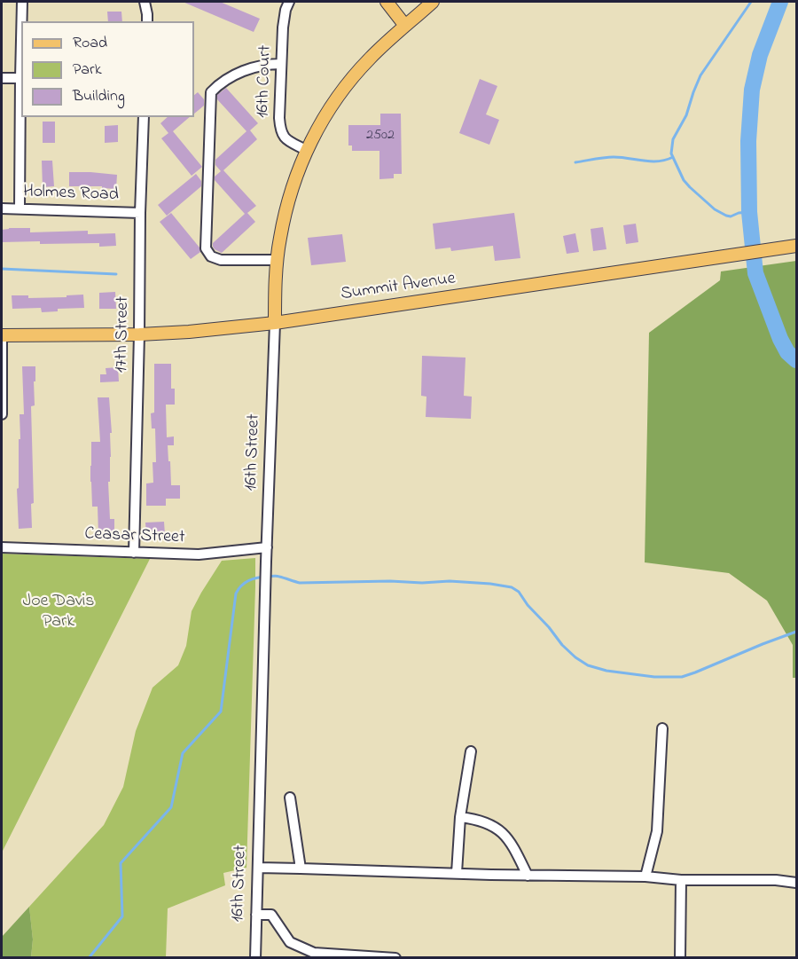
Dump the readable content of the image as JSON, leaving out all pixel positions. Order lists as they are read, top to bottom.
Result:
{
  "streets": {
    "main road": ["Summit Avenue", "16th Street"],
    "street": [
      "16th Court",
      "Holmes Road",
      "17th Street",
      "Ceasar Street"
    ]
  },
  "crossings": [
    ["16th Court", "16th Street"],
    ["Holmes Road", "17th Street"],
    ["Summit Avenue", "17th Street"],
    ["Summit Avenue", "16th Street"],
    ["17th Street", "Ceasar Street"],
    ["16th Street", "Ceasar Street"]
  ],
  "parks": ["Joe Davis Park"],
  "house_numbers": ["2502"],
  "legend": ["Road", "Park", "Building"]
}
